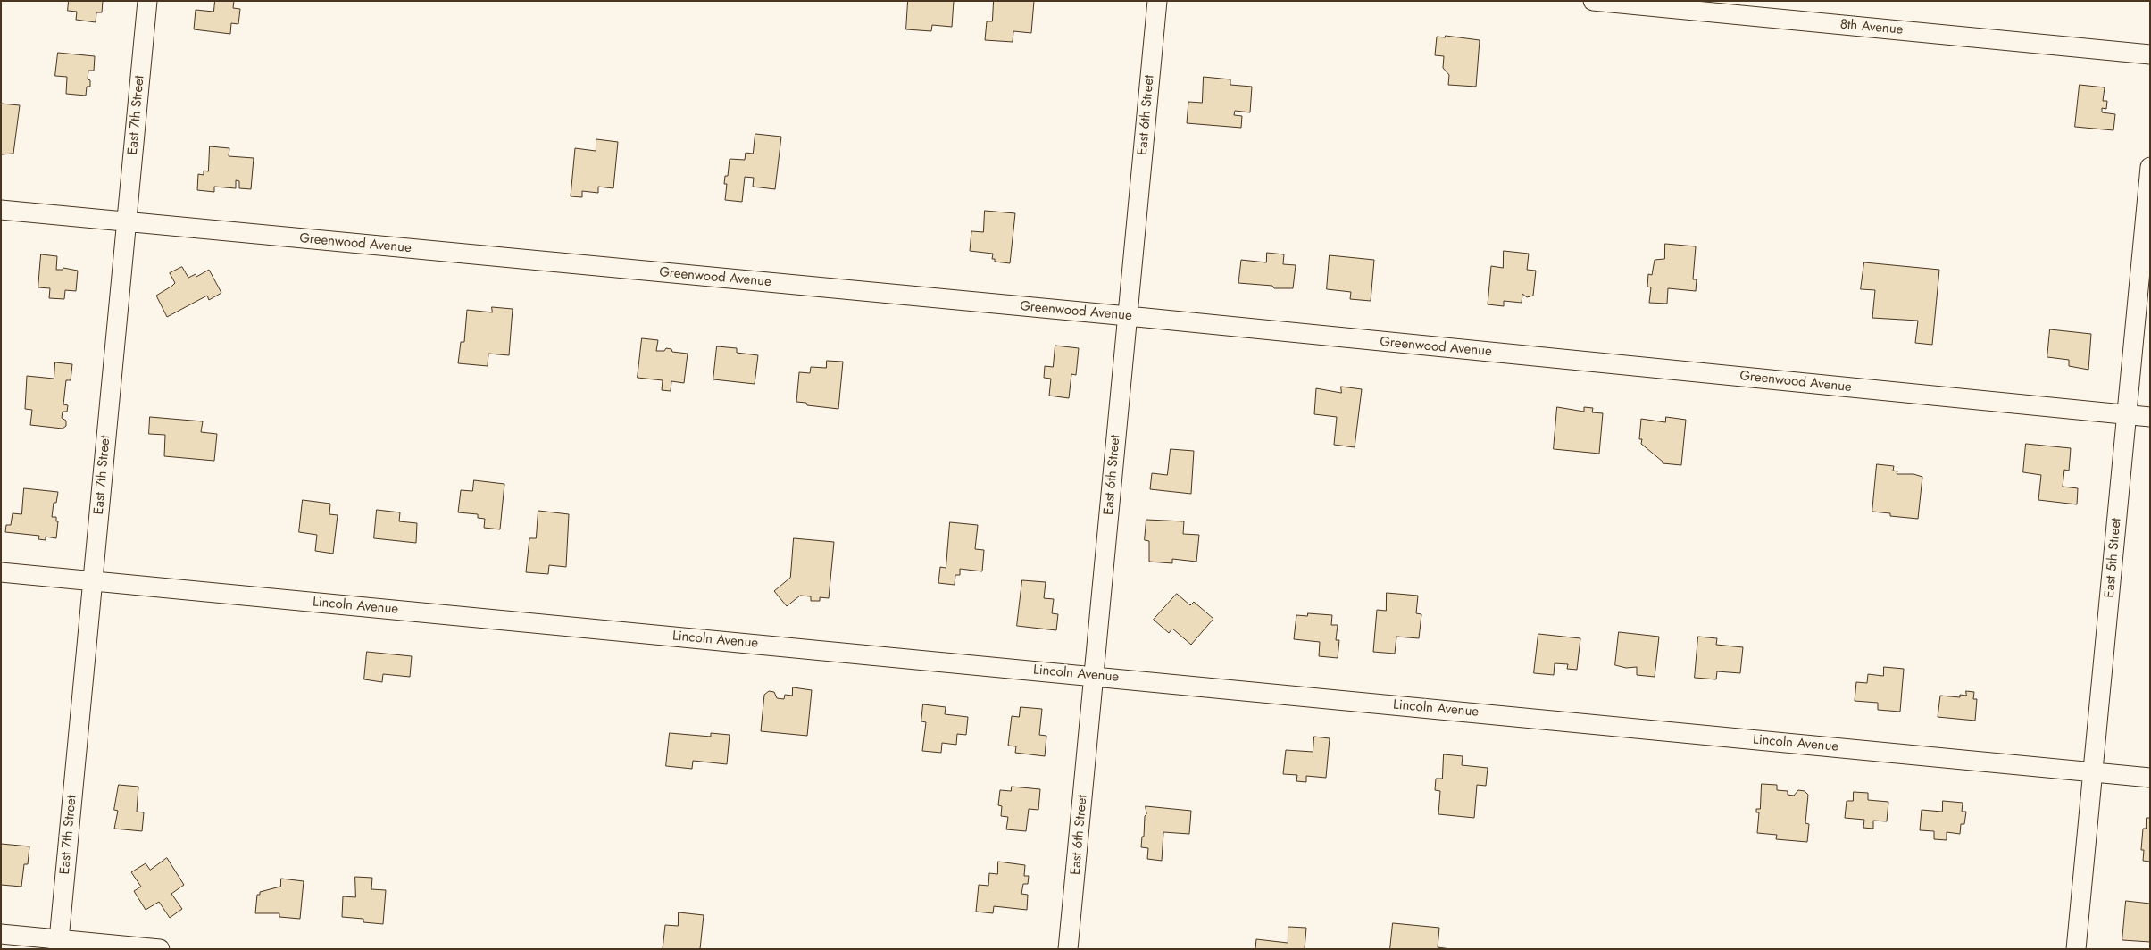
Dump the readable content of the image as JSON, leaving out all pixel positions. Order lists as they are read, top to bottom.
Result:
{
  "streets": {
    "street": [
      "8th Avenue",
      "East 7th Street",
      "East 6th Street",
      "Greenwood Avenue",
      "East 5th Street",
      "Lincoln Avenue"
    ]
  },
  "crossings": [
    ["East 7th Street", "Greenwood Avenue"],
    ["East 7th Street", "Lincoln Avenue"],
    ["East 6th Street", "Greenwood Avenue"],
    ["East 6th Street", "Lincoln Avenue"],
    ["Greenwood Avenue", "East 5th Street"],
    ["East 5th Street", "Lincoln Avenue"]
  ]
}
